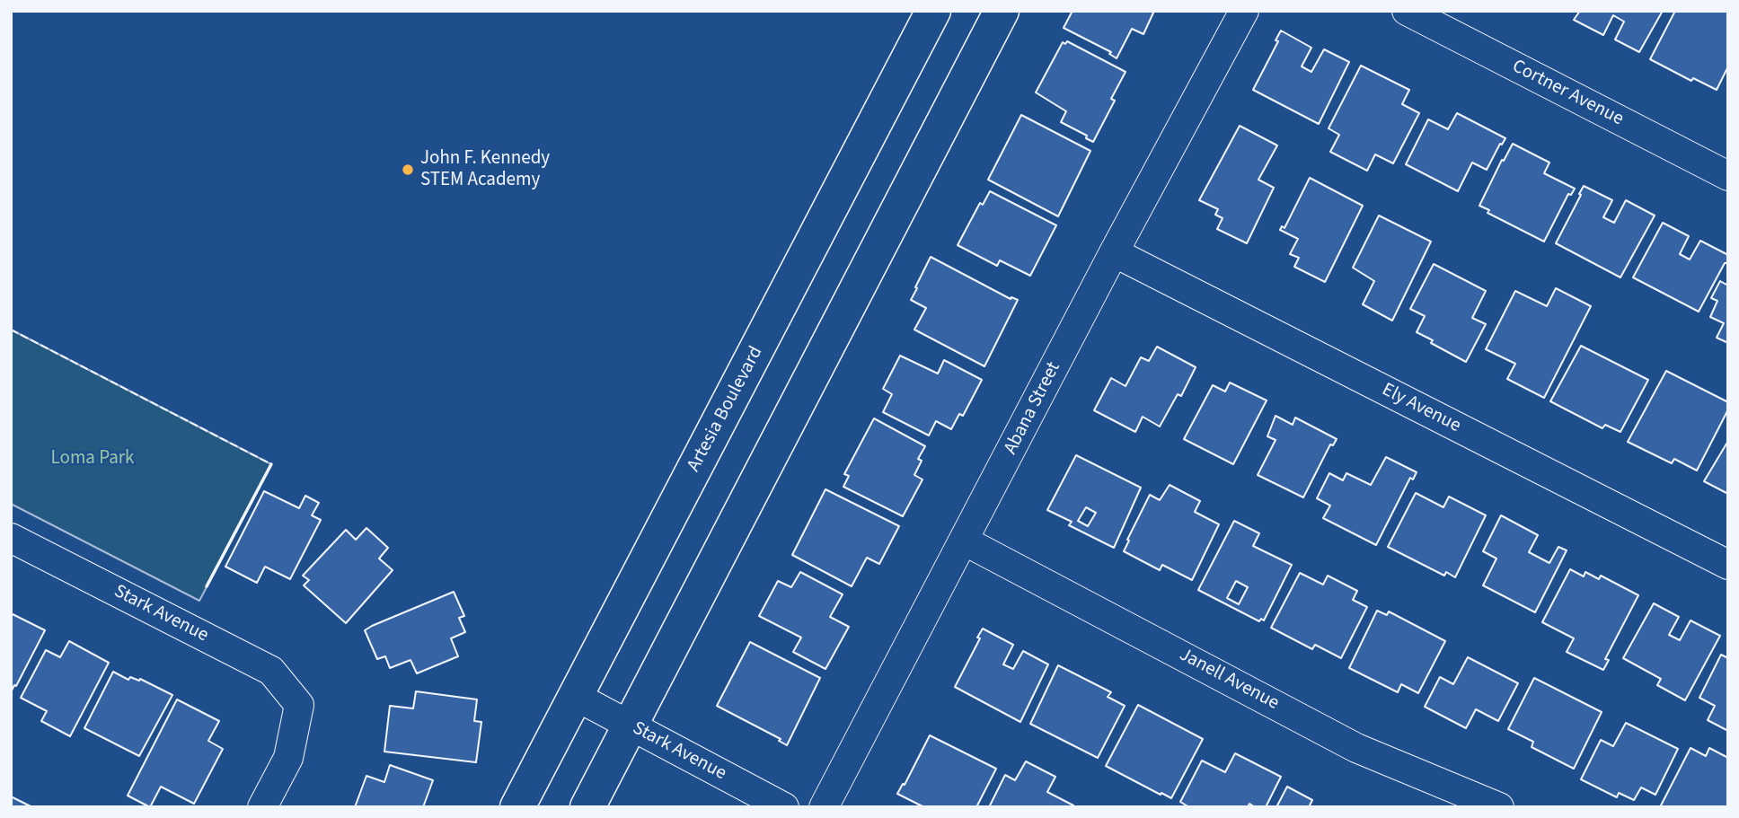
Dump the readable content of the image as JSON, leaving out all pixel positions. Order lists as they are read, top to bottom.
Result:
{
  "streets": {
    "main road": ["Artesia Boulevard"],
    "street": [
      "Cortner Avenue",
      "Abana Street",
      "Ely Avenue",
      "Stark Avenue",
      "Janell Avenue"
    ]
  },
  "crossings": [
    ["Abana Street", "Ely Avenue"],
    ["Abana Street", "Janell Avenue"],
    ["Artesia Boulevard", "Stark Avenue"]
  ],
  "parks": ["Loma Park"],
  "places": ["John F. Kennedy STEM Academy"]
}
